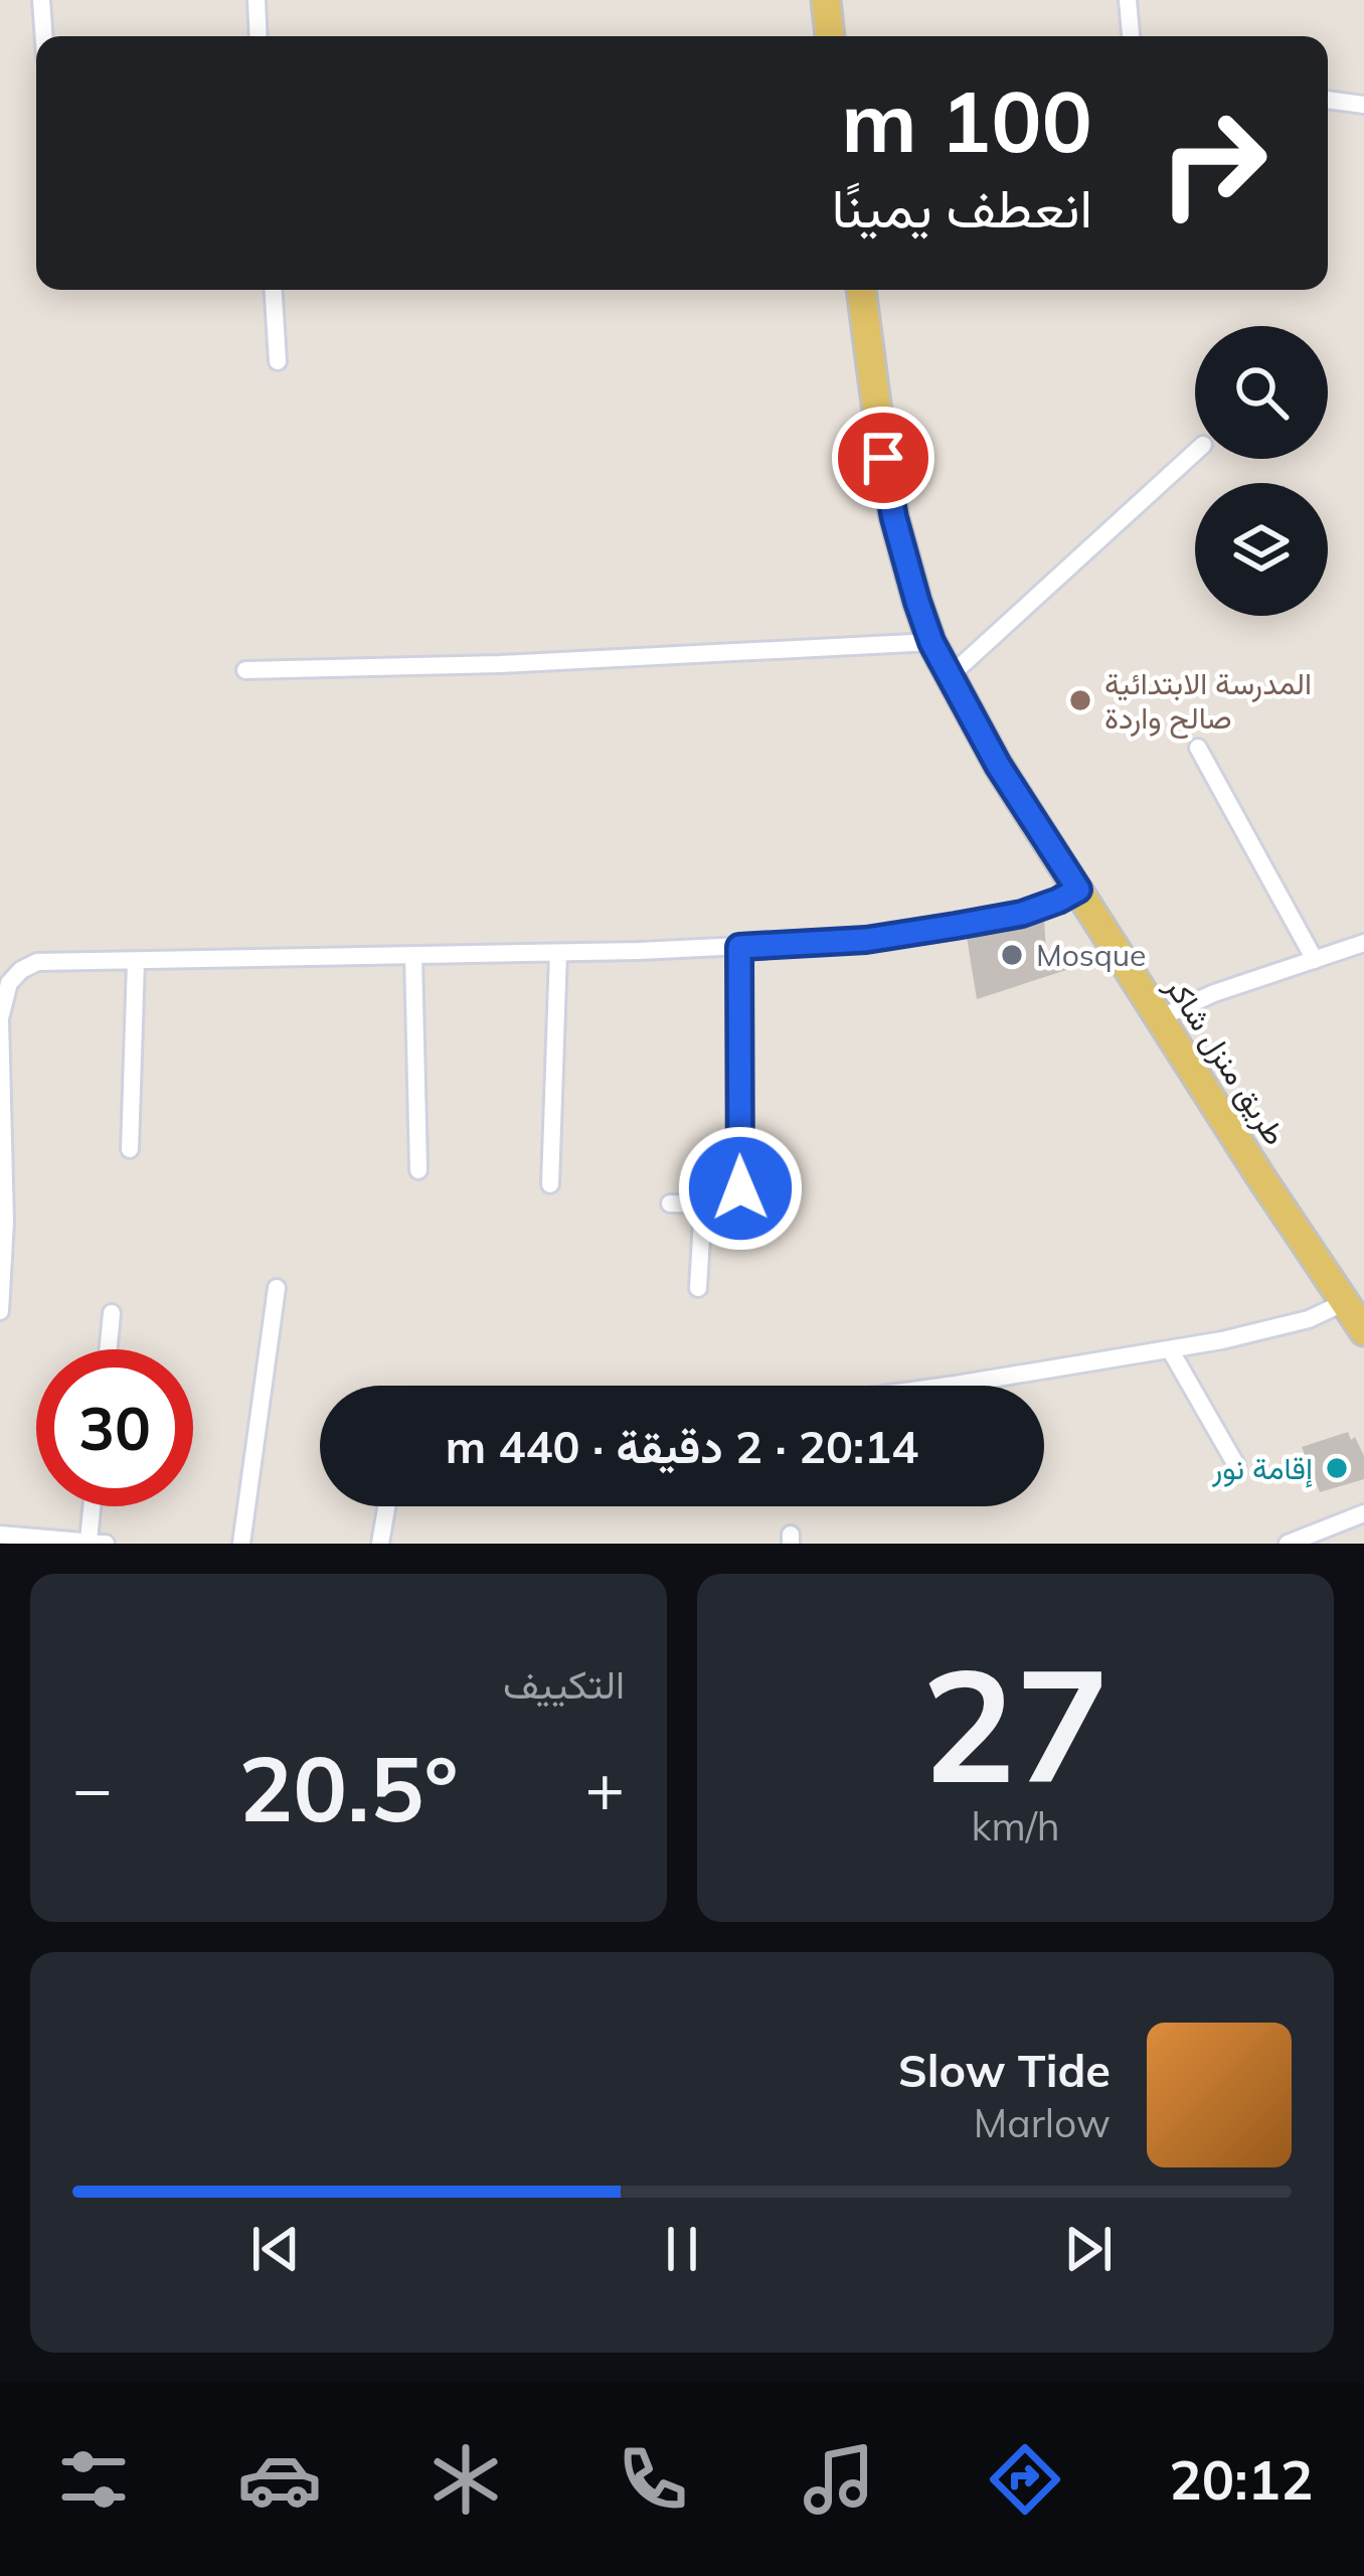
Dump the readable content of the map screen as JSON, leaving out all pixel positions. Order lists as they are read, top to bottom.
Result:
{
  "streets": {
    "main road": ["طريق منزل شاكر"]
  },
  "places": ["المدرسة الابتدائية صالح واردة", "Mosque", "إقامة نور"],
  "page": {
    "turn": ["100 m", "انعطف يمينًا"],
    "limit": "30",
    "trip": "20:14 · 2 دقيقة · 440 m",
    "tile": [
      ["27", "km/h"],
      "التكييف"
    ],
    "heat": ["−", "20.5°", "+"],
    "song": ["Slow Tide", "Marlow"],
    "tabs": "20:12"
  }
}
